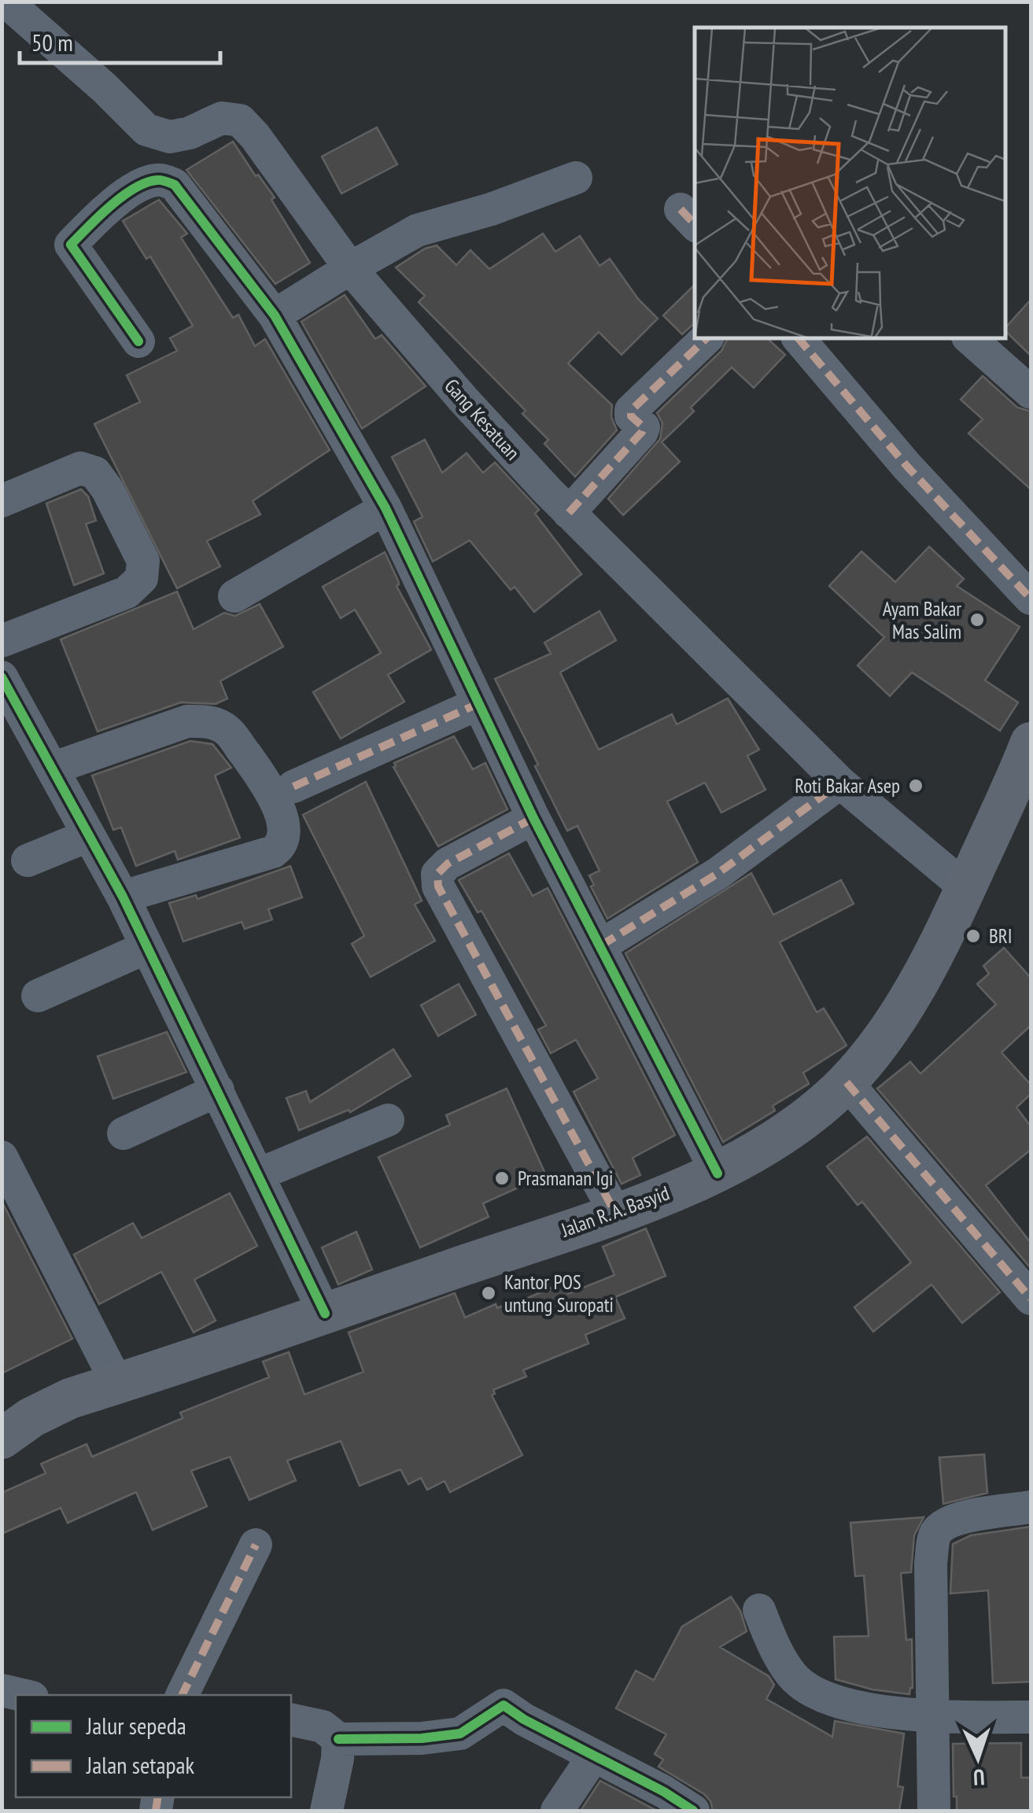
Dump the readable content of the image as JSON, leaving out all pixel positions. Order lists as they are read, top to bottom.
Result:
{
  "streets": {
    "main road": ["Jalan R. A. Basyid"],
    "street": ["Gang Kesatuan"]
  },
  "crossings": [
    ["Gang Kesatuan", "Jalan R. A. Basyid"]
  ],
  "places": [
    "Ayam Bakar Mas Salim",
    "Roti Bakar Asep",
    "BRI",
    "Prasmanan Igi",
    "Kantor POS untung Suropati"
  ],
  "legend": ["Jalur sepeda", "Jalan setapak"],
  "scale_bar": "50 m",
  "north": "bottom"
}
